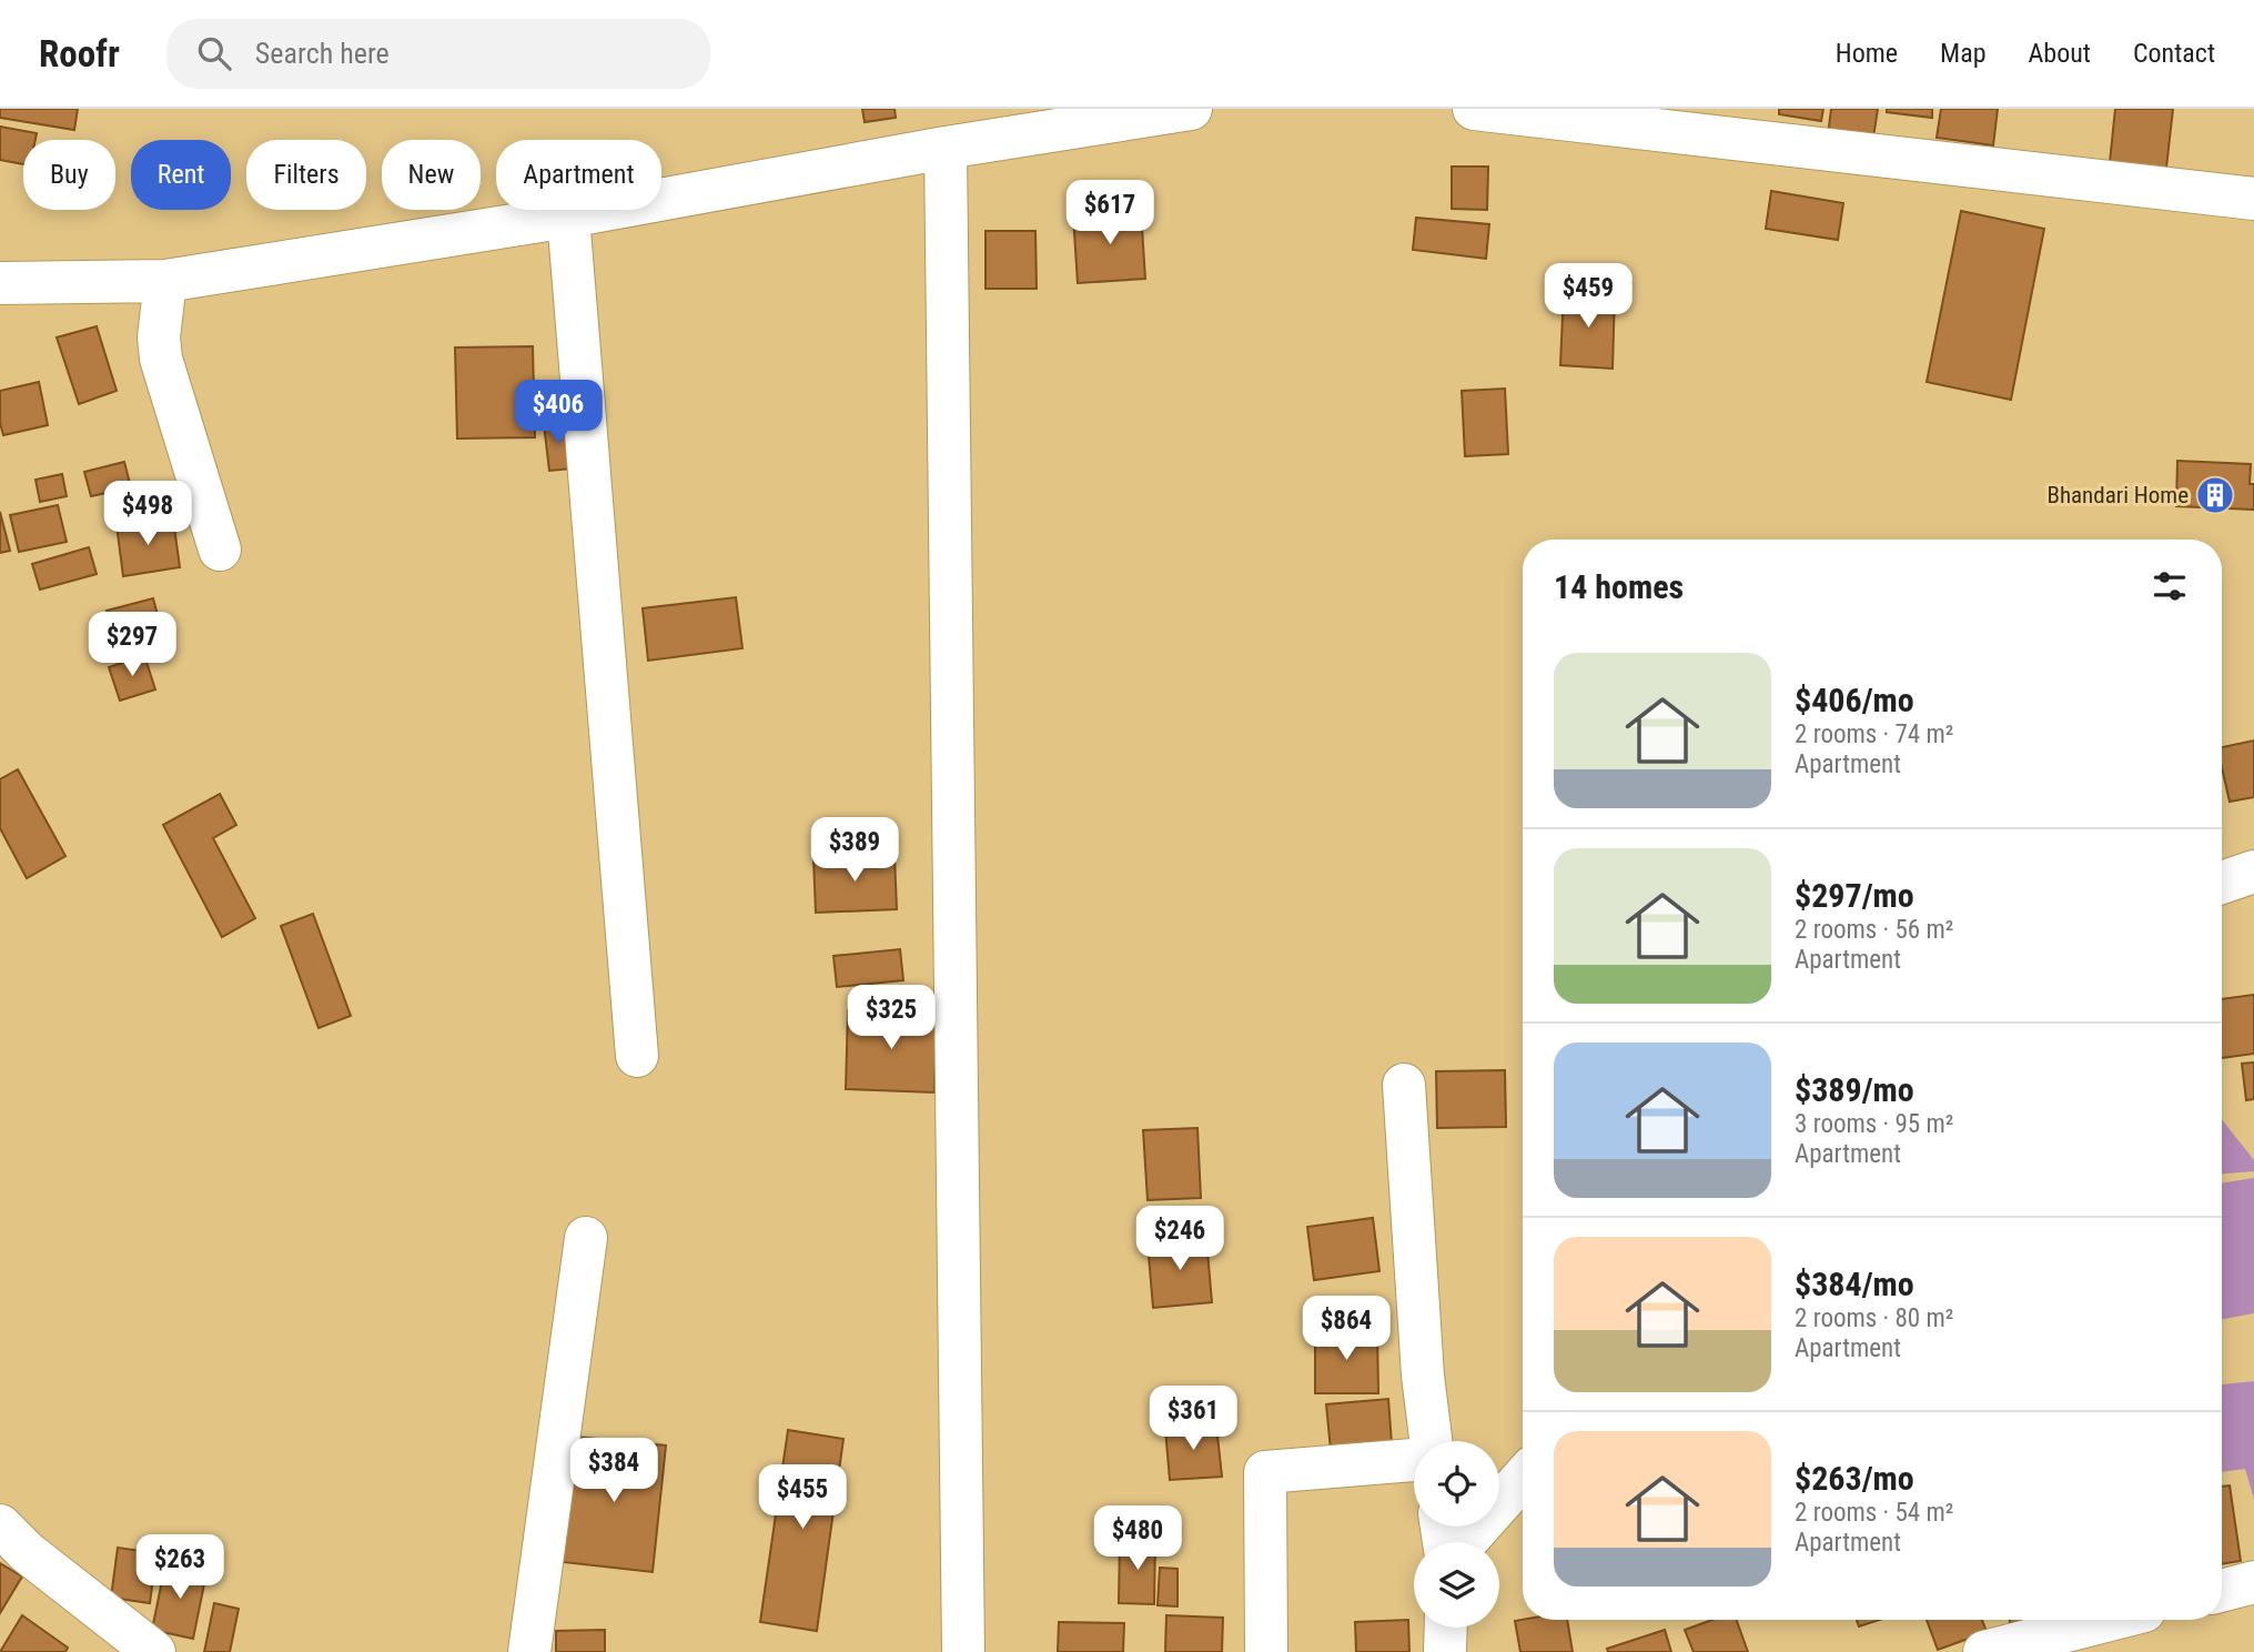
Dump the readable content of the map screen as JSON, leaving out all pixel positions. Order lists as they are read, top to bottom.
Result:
{
  "places": {
    "building": ["Bhandari Home"]
  },
  "page": {
    "header": "Roofr",
    "search": "Search here",
    "nav": [
      "Home",
      "Map",
      "About",
      "Contact"
    ],
    "chip": [
      "Buy",
      "Rent",
      "Filters",
      "New",
      "Apartment"
    ],
    "price": [
      "$617",
      "$459",
      "$406",
      "$498",
      "$297",
      "$389",
      "$325",
      "$246",
      "$864",
      "$361",
      "$384",
      "$455",
      "$480",
      "$263"
    ],
    "heading": "14 homes",
    "list": [
      {
        "name": "$406/mo",
        "note": "2 rooms · 74 m² · Apartment"
      },
      {
        "name": "$297/mo",
        "note": "2 rooms · 56 m² · Apartment"
      },
      {
        "name": "$389/mo",
        "note": "3 rooms · 95 m² · Apartment"
      },
      {
        "name": "$384/mo",
        "note": "2 rooms · 80 m² · Apartment"
      },
      {
        "name": "$263/mo",
        "note": "2 rooms · 54 m² · Apartment"
      }
    ]
  }
}
